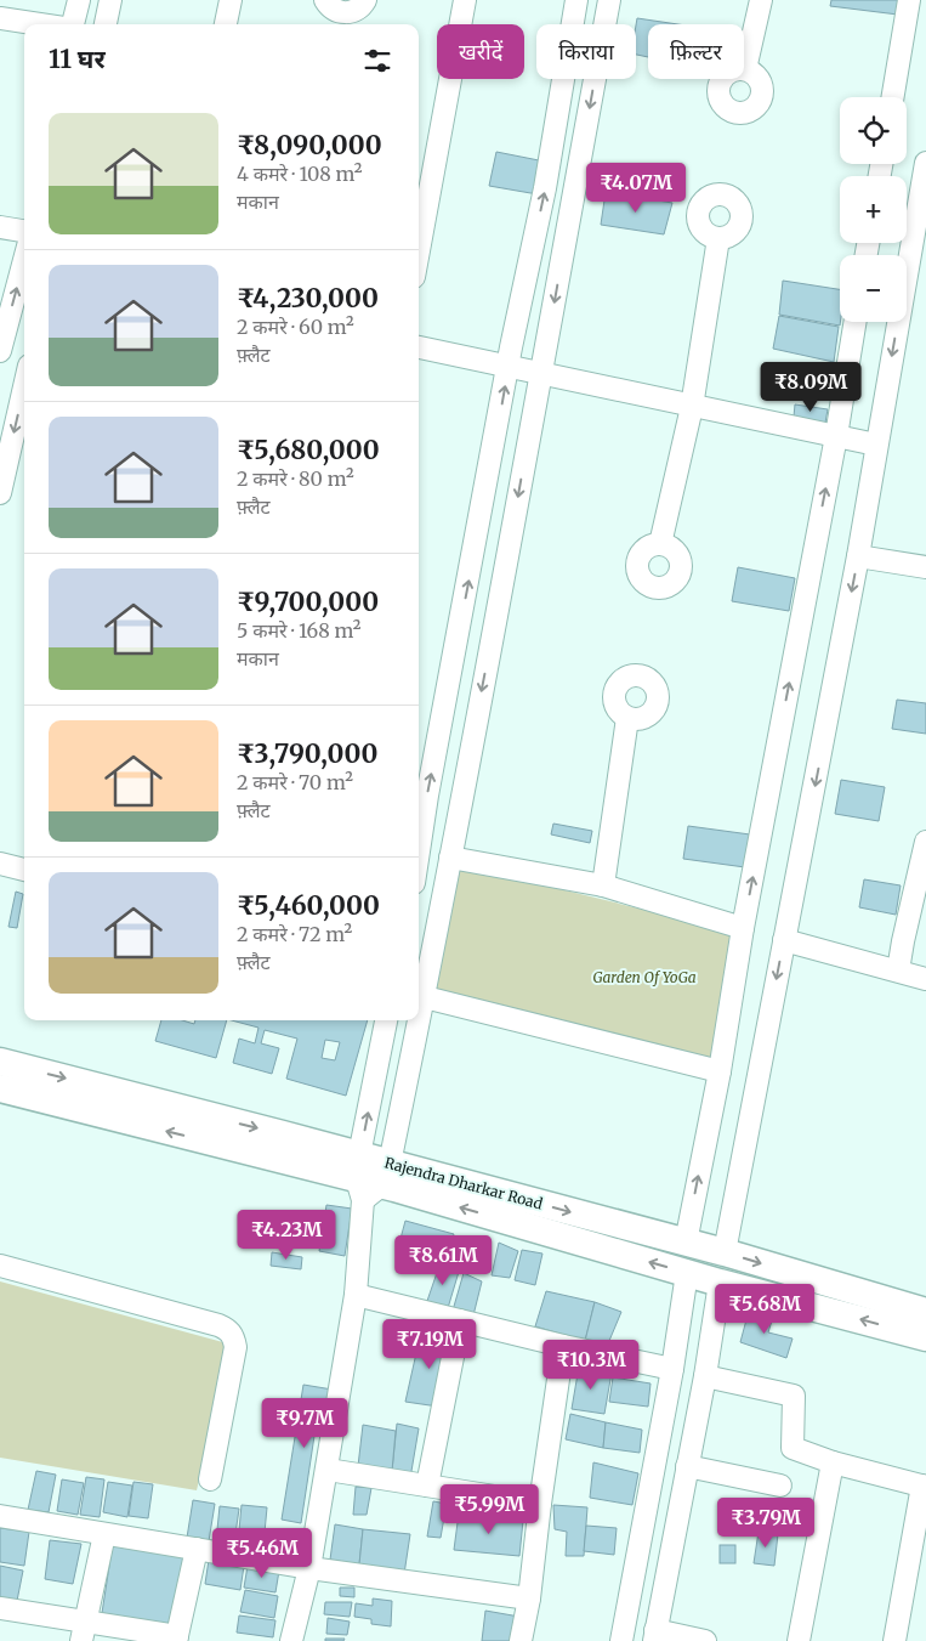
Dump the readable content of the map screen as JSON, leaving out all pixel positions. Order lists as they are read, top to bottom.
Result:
{
  "streets": {
    "main road": ["Rajendra Dharkar Road"]
  },
  "parks": ["Garden Of YoGa"],
  "page": {
    "chip": ["खरीदें", "किराया", "फ़िल्टर"],
    "heading": "11 घर",
    "map_buttons": ["+", "−"],
    "list": [
      {
        "name": "₹8,090,000",
        "note": "4 कमरे · 108 m² · मकान"
      },
      {
        "name": "₹4,230,000",
        "note": "2 कमरे · 60 m² · फ़्लैट"
      },
      {
        "name": "₹5,680,000",
        "note": "2 कमरे · 80 m² · फ़्लैट"
      },
      {
        "name": "₹9,700,000",
        "note": "5 कमरे · 168 m² · मकान"
      },
      {
        "name": "₹3,790,000",
        "note": "2 कमरे · 70 m² · फ़्लैट"
      },
      {
        "name": "₹5,460,000",
        "note": "2 कमरे · 72 m² · फ़्लैट"
      }
    ],
    "price": [
      "₹4.07M",
      "₹8.09M",
      "₹4.23M",
      "₹8.61M",
      "₹5.68M",
      "₹7.19M",
      "₹10.3M",
      "₹9.7M",
      "₹5.99M",
      "₹3.79M",
      "₹5.46M"
    ]
  }
}
